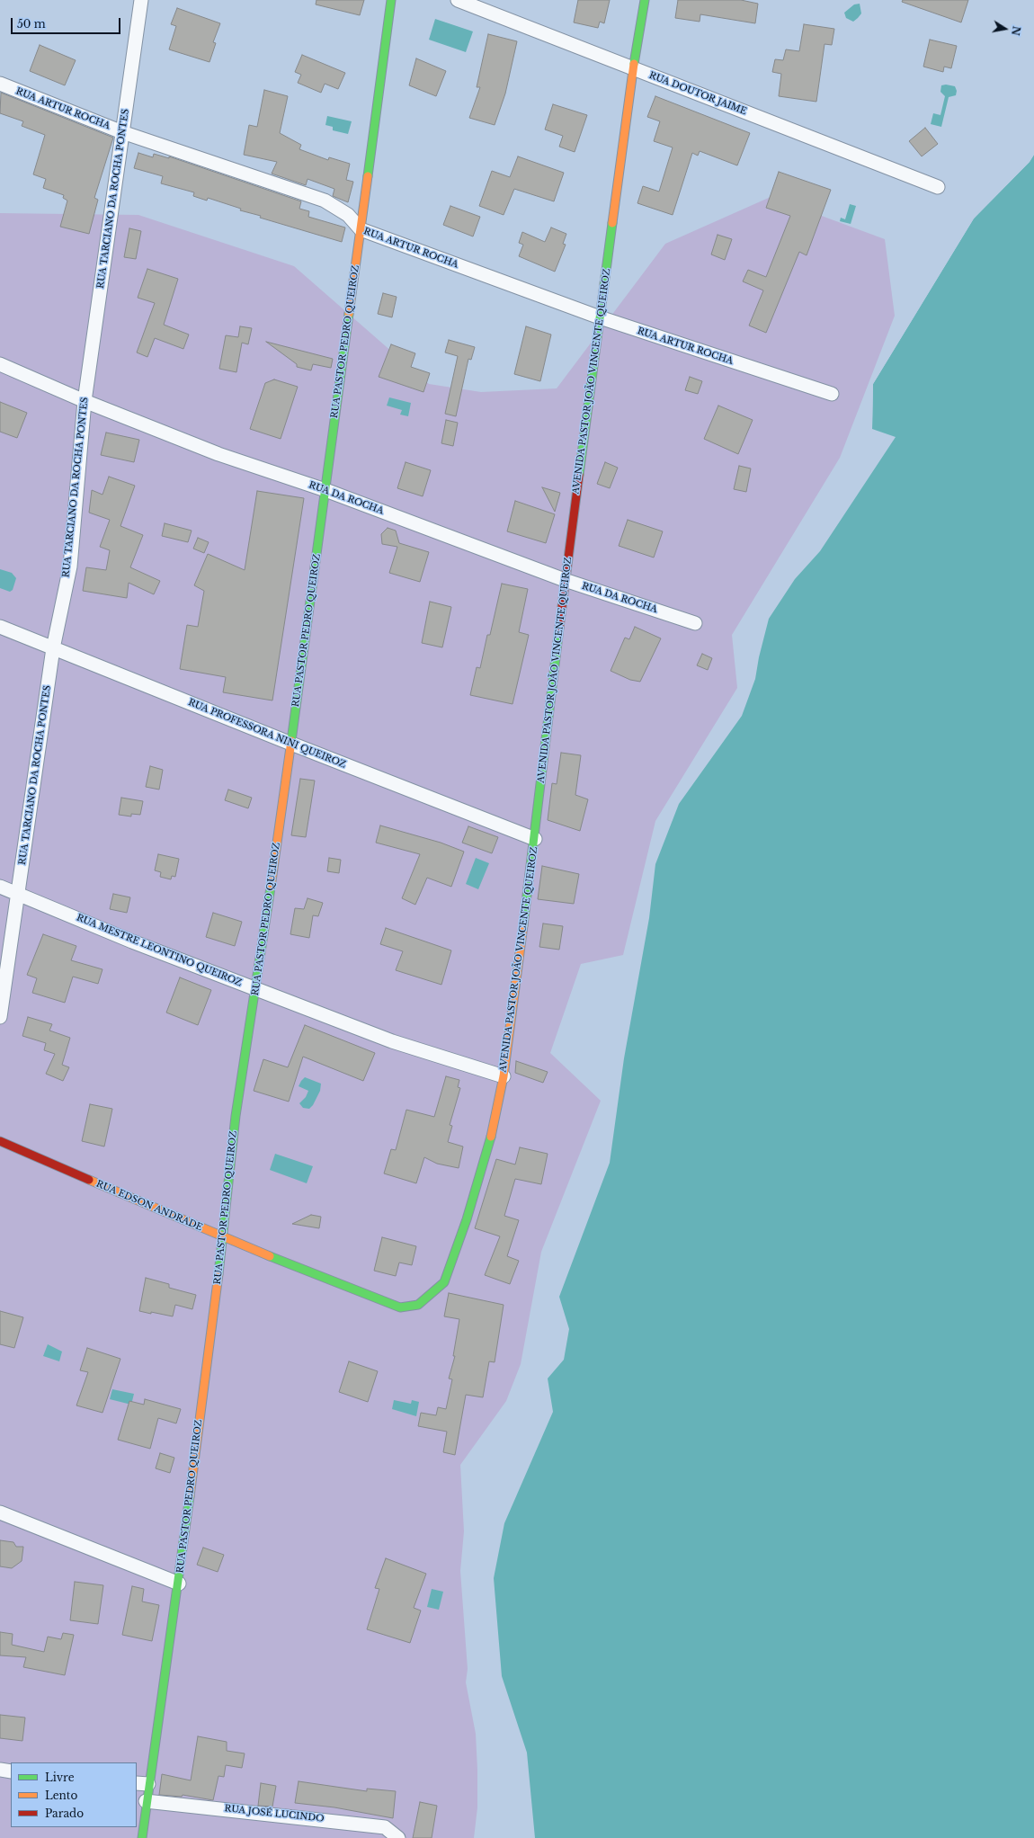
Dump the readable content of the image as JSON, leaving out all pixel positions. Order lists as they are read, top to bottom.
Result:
{
  "streets": {
    "street": [
      "RUA DOUTOR JAIME",
      "RUA ARTUR ROCHA",
      "RUA TARCIANO DA ROCHA PONTES",
      "RUA PASTOR PEDRO QUEIROZ",
      "AVENIDA PASTOR JOÃO VINCENTE QUEIROZ",
      "RUA DA ROCHA",
      "RUA PROFESSORA NINI QUEIROZ",
      "RUA MESTRE LEONTINO QUEIROZ",
      "RUA EDSON ANDRADE",
      "RUA JOSÉ LUCINDO"
    ]
  },
  "crossings": [
    ["RUA DOUTOR JAIME", "AVENIDA PASTOR JOÃO VINCENTE QUEIROZ"],
    ["RUA ARTUR ROCHA", "RUA TARCIANO DA ROCHA PONTES"],
    ["RUA ARTUR ROCHA", "RUA PASTOR PEDRO QUEIROZ"],
    ["RUA ARTUR ROCHA", "AVENIDA PASTOR JOÃO VINCENTE QUEIROZ"],
    ["RUA TARCIANO DA ROCHA PONTES", "RUA DA ROCHA"],
    ["RUA TARCIANO DA ROCHA PONTES", "RUA PROFESSORA NINI QUEIROZ"],
    ["RUA TARCIANO DA ROCHA PONTES", "RUA MESTRE LEONTINO QUEIROZ"],
    ["RUA PASTOR PEDRO QUEIROZ", "RUA DA ROCHA"],
    ["RUA PASTOR PEDRO QUEIROZ", "RUA PROFESSORA NINI QUEIROZ"],
    ["RUA PASTOR PEDRO QUEIROZ", "RUA MESTRE LEONTINO QUEIROZ"],
    ["RUA PASTOR PEDRO QUEIROZ", "RUA EDSON ANDRADE"],
    ["RUA PASTOR PEDRO QUEIROZ", "RUA JOSÉ LUCINDO"],
    ["AVENIDA PASTOR JOÃO VINCENTE QUEIROZ", "RUA DA ROCHA"],
    ["AVENIDA PASTOR JOÃO VINCENTE QUEIROZ", "RUA PROFESSORA NINI QUEIROZ"],
    ["AVENIDA PASTOR JOÃO VINCENTE QUEIROZ", "RUA MESTRE LEONTINO QUEIROZ"],
    ["AVENIDA PASTOR JOÃO VINCENTE QUEIROZ", "RUA EDSON ANDRADE"]
  ],
  "legend": ["Livre", "Lento", "Parado"],
  "scale_bar": "50 m",
  "north": "right"
}
